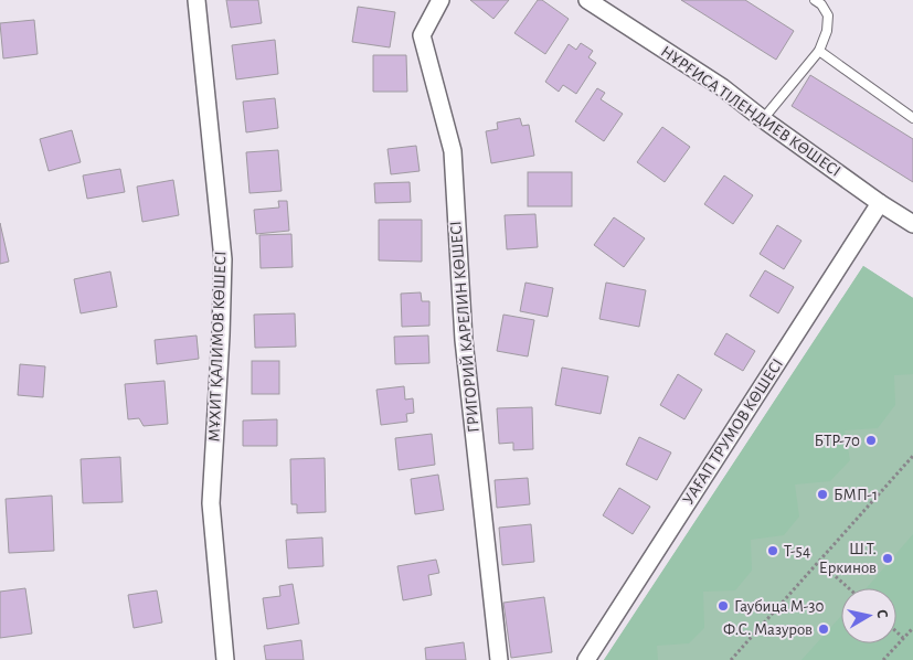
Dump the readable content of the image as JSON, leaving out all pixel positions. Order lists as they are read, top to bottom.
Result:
{
  "streets": {
    "street": [
      "НҰРҒИСА ТІЛЕНДИЕВ КӨШЕСІ",
      "ГРИГОРИЙ КАРЕЛИН КӨШЕСІ",
      "МҰХИТ ҚАЛИМОВ КӨШЕСІ",
      "УАҒАП ТРУМОВ КӨШЕСІ"
    ]
  },
  "crossings": [
    ["НҰРҒИСА ТІЛЕНДИЕВ КӨШЕСІ", "УАҒАП ТРУМОВ КӨШЕСІ"]
  ],
  "places": [
    "БТР-70",
    "БМП-1",
    "Т-54",
    "Ш.Т. Еркинов",
    "Гаубица М-30",
    "Ф.С. Мазуров"
  ],
  "north": "right"
}
